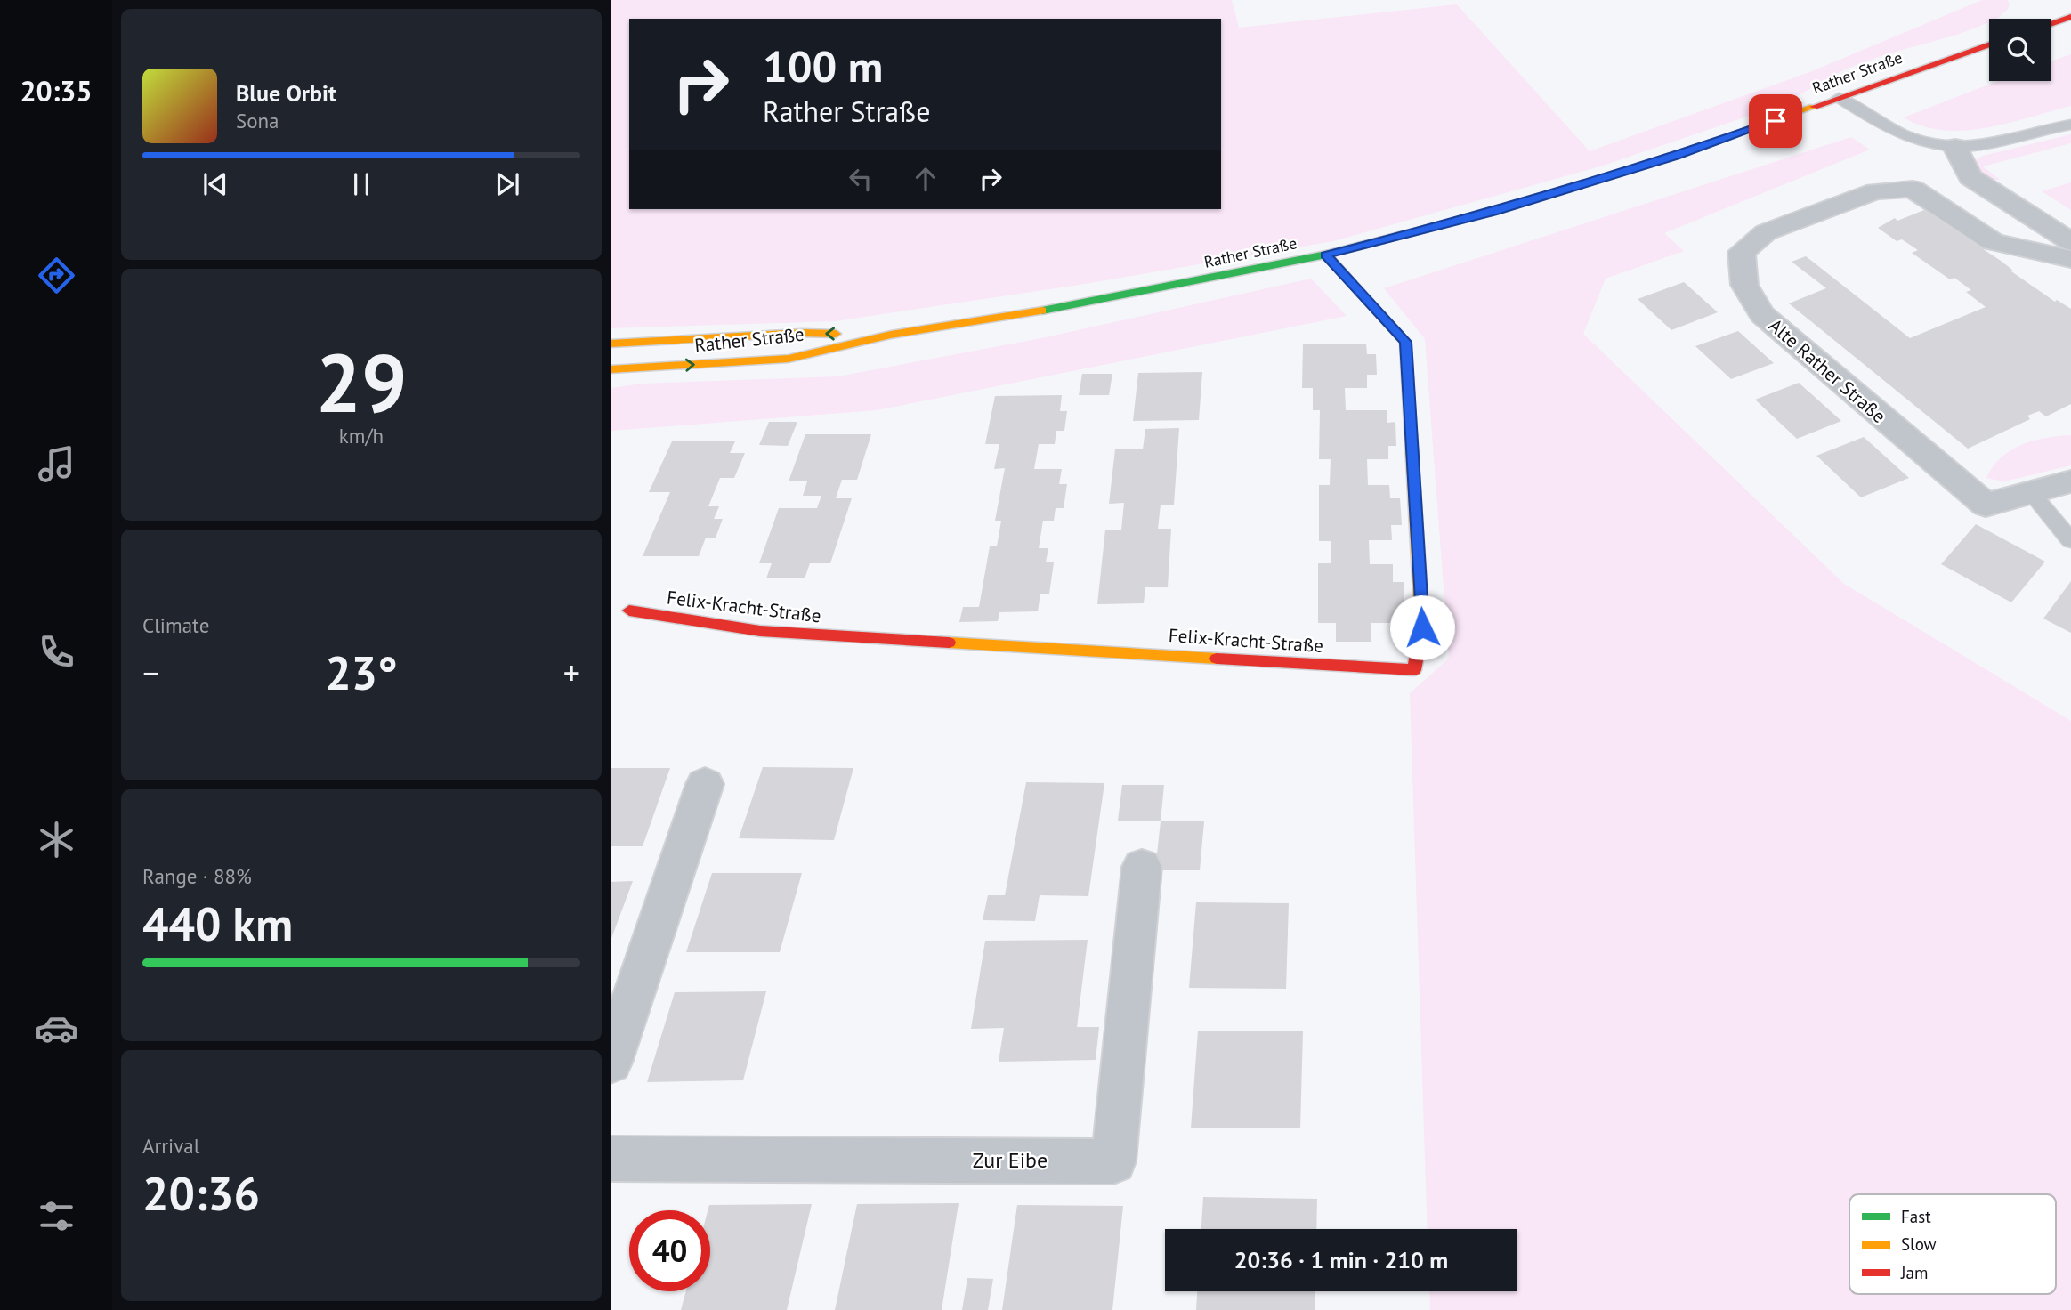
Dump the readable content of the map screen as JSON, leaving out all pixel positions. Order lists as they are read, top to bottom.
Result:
{
  "streets": {
    "main road": ["Rather Straße", "Felix-Kracht-Straße"],
    "street": ["Alte Rather Straße", "Zur Eibe"]
  },
  "crossings": [
    ["Rather Straße", "Felix-Kracht-Straße"]
  ],
  "legend": ["Fast", "Slow", "Jam"],
  "page": {
    "tabs": "20:35",
    "turn": ["100 m", "Rather Straße"],
    "song": ["Blue Orbit", "Sona"],
    "tile": [
      ["29", "km/h"],
      "Climate",
      ["Range · 88%", "440 km"],
      ["Arrival", "20:36"]
    ],
    "heat": ["−", "23°", "+"],
    "limit": "40",
    "trip": "20:36 · 1 min · 210 m"
  }
}
